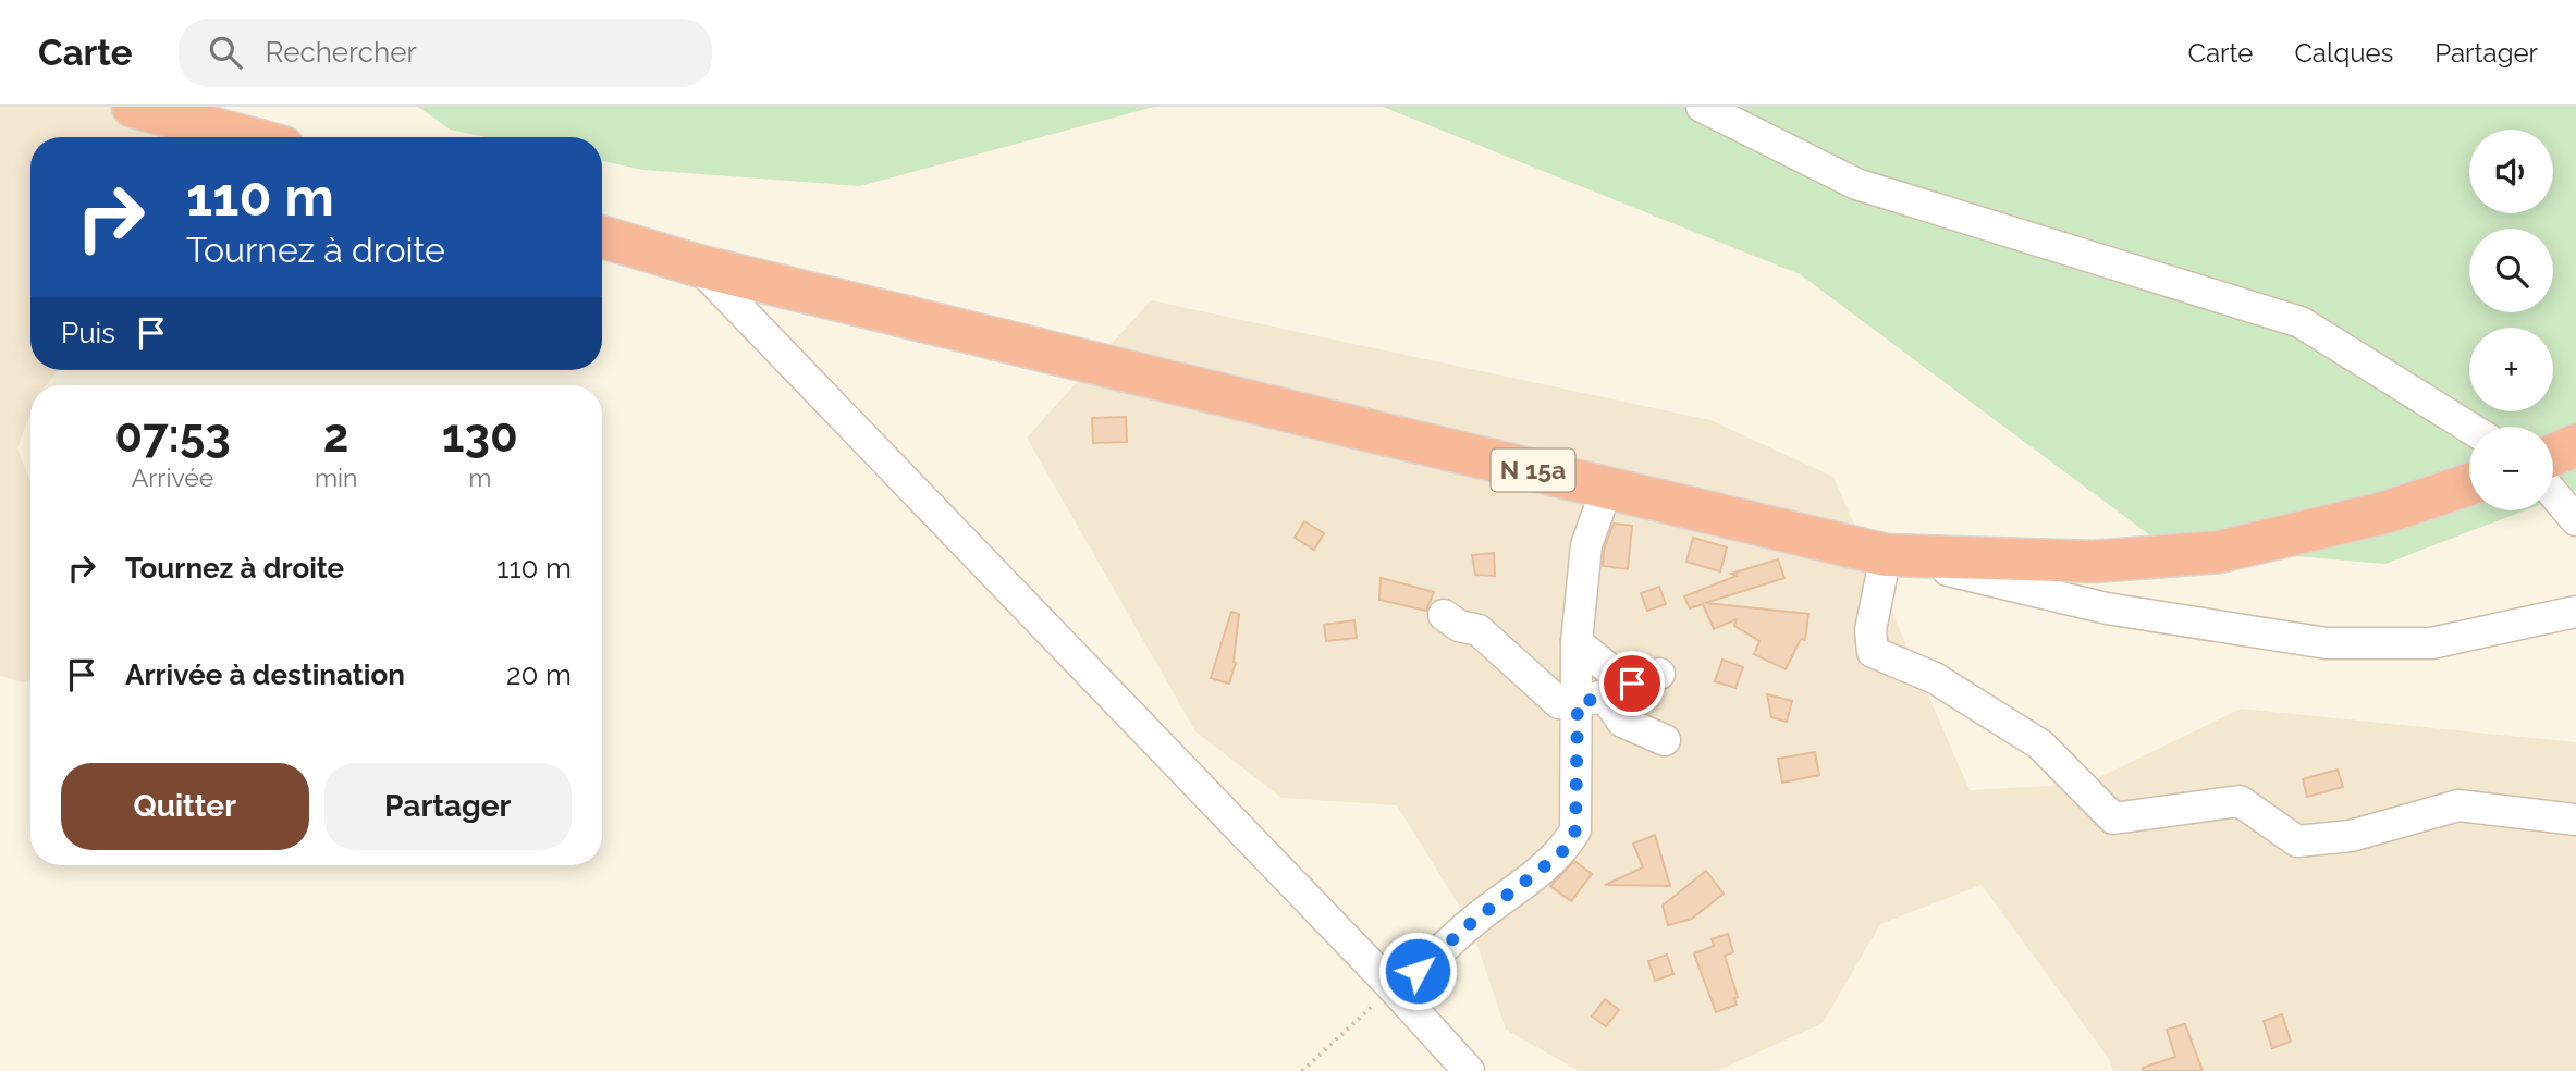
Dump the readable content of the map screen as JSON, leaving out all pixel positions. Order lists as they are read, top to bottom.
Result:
{
  "streets": {
    "highway": ["N 15a"]
  },
  "page": {
    "header": "Carte",
    "search": "Rechercher",
    "nav": ["Carte", "Calques", "Partager"],
    "map_buttons": ["+", "−"],
    "turn": ["110 m", "Tournez à droite"],
    "then": "Puis",
    "eta": [
      "07:53",
      "Arrivée",
      "2",
      "min",
      "130",
      "m"
    ],
    "list": [
      {
        "name": "Tournez à droite",
        "value": "110 m"
      },
      {
        "name": "Arrivée à destination",
        "value": "20 m"
      }
    ],
    "buttons": ["Quitter", "Partager"]
  }
}
